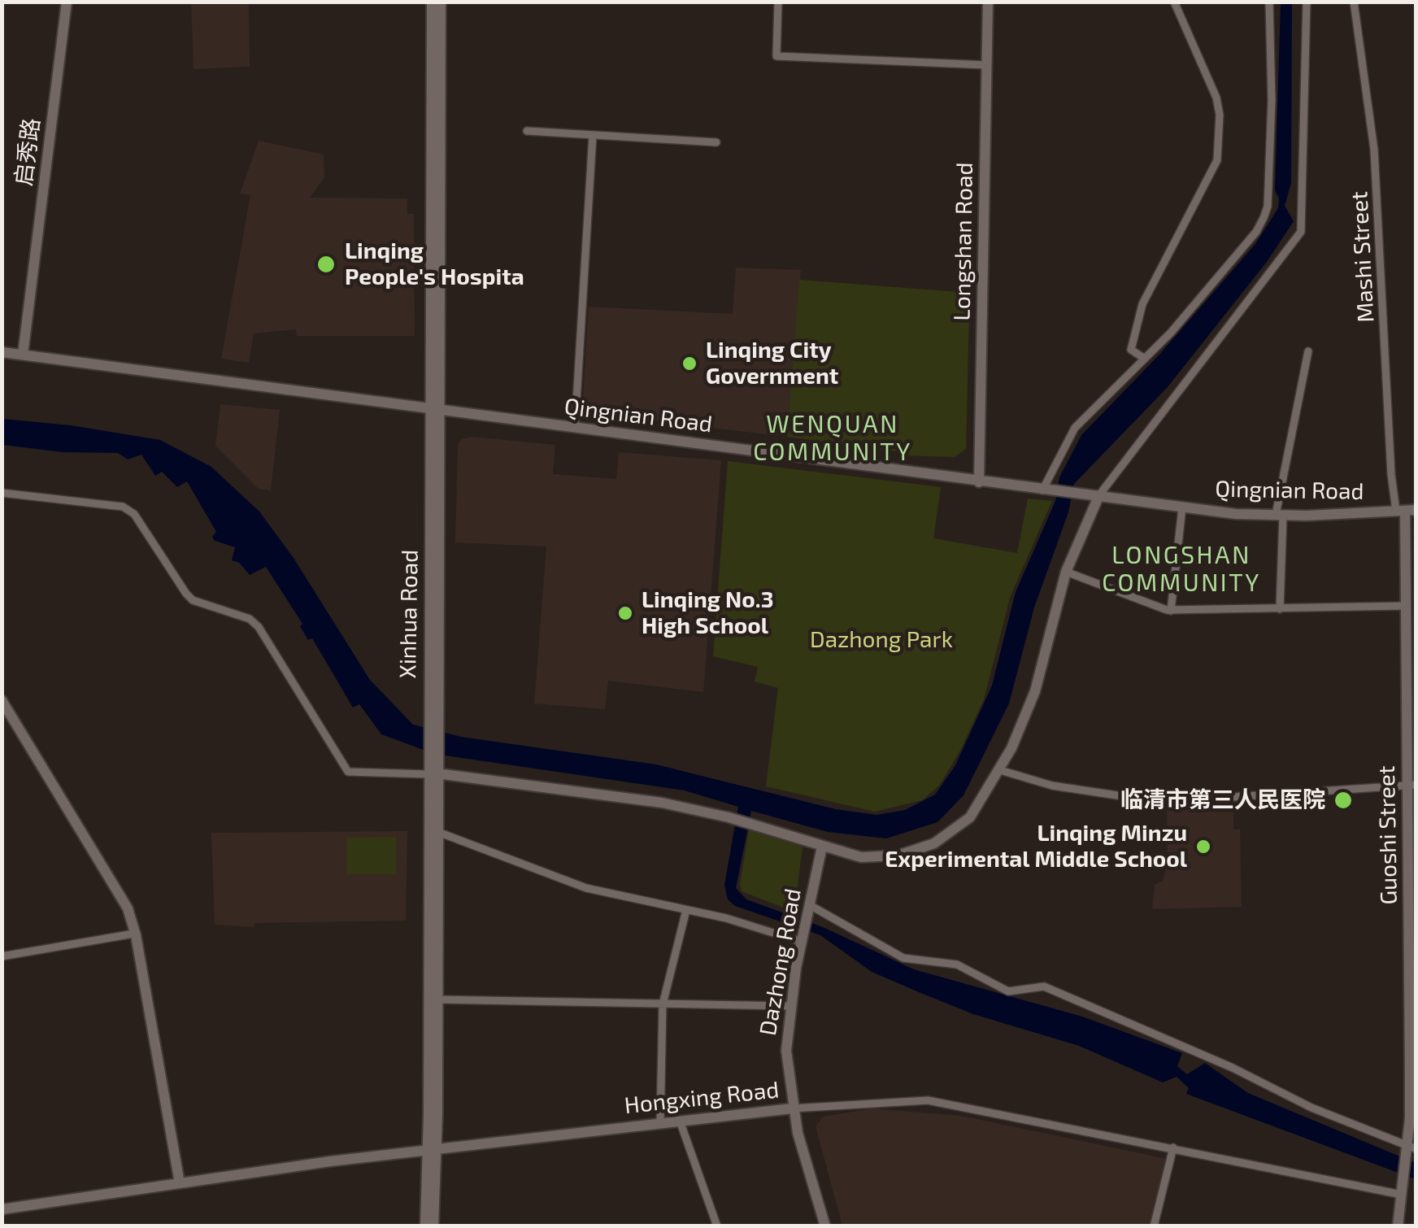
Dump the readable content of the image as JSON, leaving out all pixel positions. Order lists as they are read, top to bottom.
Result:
{
  "streets": {
    "street": [
      "启秀路",
      "Longshan Road",
      "Mashi Street",
      "Qingnian Road",
      "Xinhua Road",
      "Guoshi Street",
      "Dazhong Road",
      "Hongxing Road"
    ]
  },
  "crossings": [
    ["启秀路", "Qingnian Road"],
    ["Longshan Road", "Qingnian Road"],
    ["Mashi Street", "Qingnian Road"],
    ["Mashi Street", "Guoshi Street"],
    ["Qingnian Road", "Xinhua Road"],
    ["Qingnian Road", "Guoshi Street"],
    ["Xinhua Road", "Hongxing Road"],
    ["Guoshi Street", "Hongxing Road"],
    ["Dazhong Road", "Hongxing Road"]
  ],
  "districts": ["WENQUAN COMMUNITY", "LONGSHAN COMMUNITY"],
  "parks": ["Dazhong Park"],
  "places": [
    "Linqing People's Hospita",
    "Linqing City Government",
    "Linqing No.3 High School",
    "临清市第三人民医院",
    "Linqing Minzu Experimental Middle School"
  ]
}
